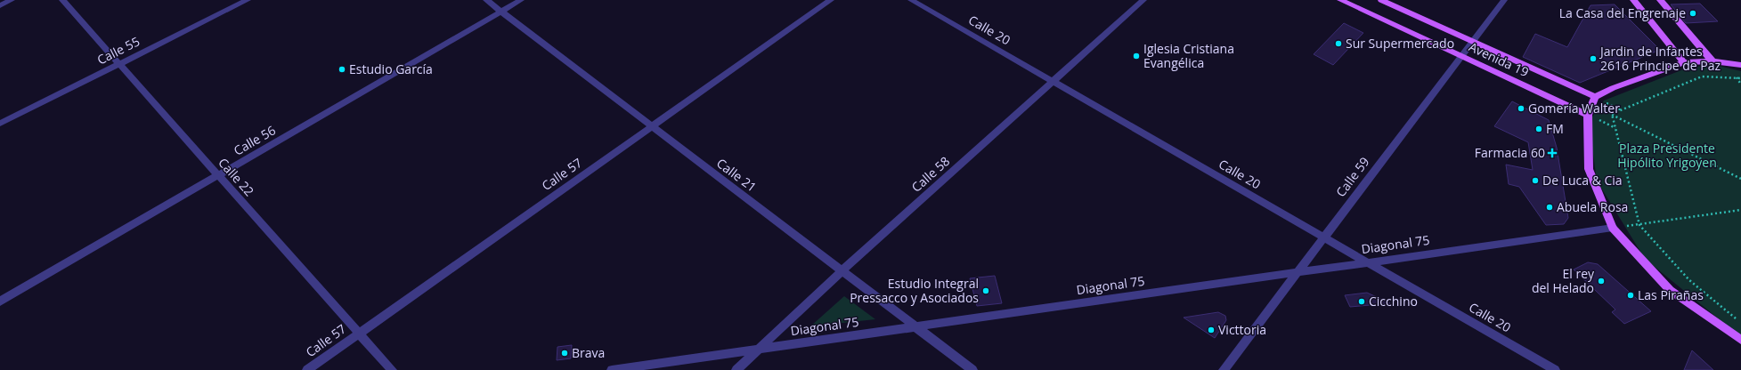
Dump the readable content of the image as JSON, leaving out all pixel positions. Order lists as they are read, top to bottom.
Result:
{
  "streets": {
    "main road": ["Avenida 19"],
    "street": [
      "Calle 20",
      "Calle 55",
      "Calle 56",
      "Calle 57",
      "Calle 58",
      "Calle 21",
      "Calle 22",
      "Calle 59",
      "Diagonal 75"
    ]
  },
  "crossings": [
    ["Calle 20", "Calle 58"],
    ["Calle 20", "Calle 59"],
    ["Calle 20", "Diagonal 75"],
    ["Calle 55", "Calle 22"],
    ["Avenida 19", "Calle 59"],
    ["Calle 56", "Calle 21"],
    ["Calle 56", "Calle 22"],
    ["Calle 57", "Calle 21"],
    ["Calle 57", "Calle 22"],
    ["Calle 58", "Calle 21"],
    ["Calle 58", "Diagonal 75"],
    ["Calle 21", "Diagonal 75"],
    ["Calle 59", "Diagonal 75"]
  ],
  "parks": ["Plaza Presidente Hipólito Yrigoyen"],
  "places": {
    "other": [
      "La Casa del Engrenaje",
      "Sur Supermercado",
      "Iglesia Cristiana Evangélica",
      "Jardin de Infantes 2616 Principe de Paz",
      "Estudio García",
      "Gomería Walter",
      "FM",
      "De Luca & Cia",
      "Abuela Rosa",
      "El rey del Helado",
      "Estudio Integral Pressacco y Asociados",
      "Las Pirañas",
      "Cicchino",
      "Victtoria",
      "Brava"
    ],
    "health": ["Farmacia 60"]
  }
}
